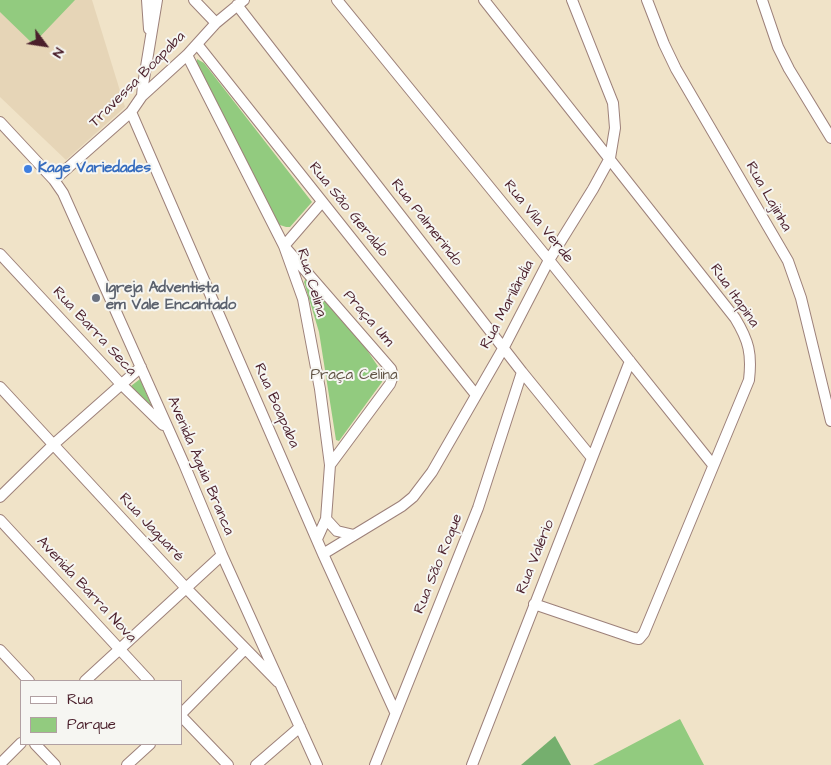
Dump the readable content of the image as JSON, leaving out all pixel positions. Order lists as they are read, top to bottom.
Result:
{
  "streets": {
    "street": [
      "Travessa Boapaba",
      "Rua Lajinha",
      "Rua São Geraldo",
      "Rua Vila Verde",
      "Rua Palmerindo",
      "Rua Celina",
      "Rua Itapina",
      "Rua Marilândia",
      "Praça Um",
      "Rua Barra Seca",
      "Rua Boapaba",
      "Avenida Águia Branca",
      "Rua Jaguaré",
      "Rua Valério",
      "Rua São Roque",
      "Avenida Barra Nova"
    ]
  },
  "crossings": [
    ["Travessa Boapaba", "Rua São Geraldo"],
    ["Travessa Boapaba", "Rua Palmerindo"],
    ["Travessa Boapaba", "Rua Celina"],
    ["Travessa Boapaba", "Rua Boapaba"],
    ["Travessa Boapaba", "Avenida Águia Branca"],
    ["Rua São Geraldo", "Rua Marilândia"],
    ["Rua Vila Verde", "Rua Itapina"],
    ["Rua Vila Verde", "Rua Marilândia"],
    ["Rua Vila Verde", "Rua Valério"],
    ["Rua Palmerindo", "Rua Marilândia"],
    ["Rua Palmerindo", "Rua Valério"],
    ["Rua Palmerindo", "Rua São Roque"],
    ["Rua Celina", "Praça Um"],
    ["Rua Celina", "Rua Boapaba"],
    ["Rua Itapina", "Rua Marilândia"],
    ["Rua Itapina", "Rua Valério"],
    ["Rua Marilândia", "Rua Boapaba"],
    ["Rua Barra Seca", "Avenida Águia Branca"],
    ["Rua Boapaba", "Rua São Roque"],
    ["Avenida Águia Branca", "Rua Jaguaré"]
  ],
  "parks": ["Praça Celina"],
  "places": ["Kage Variedades", "Igreja Adventista em Vale Encantado"],
  "legend": ["Rua", "Parque"],
  "north": "bottom right"
}
